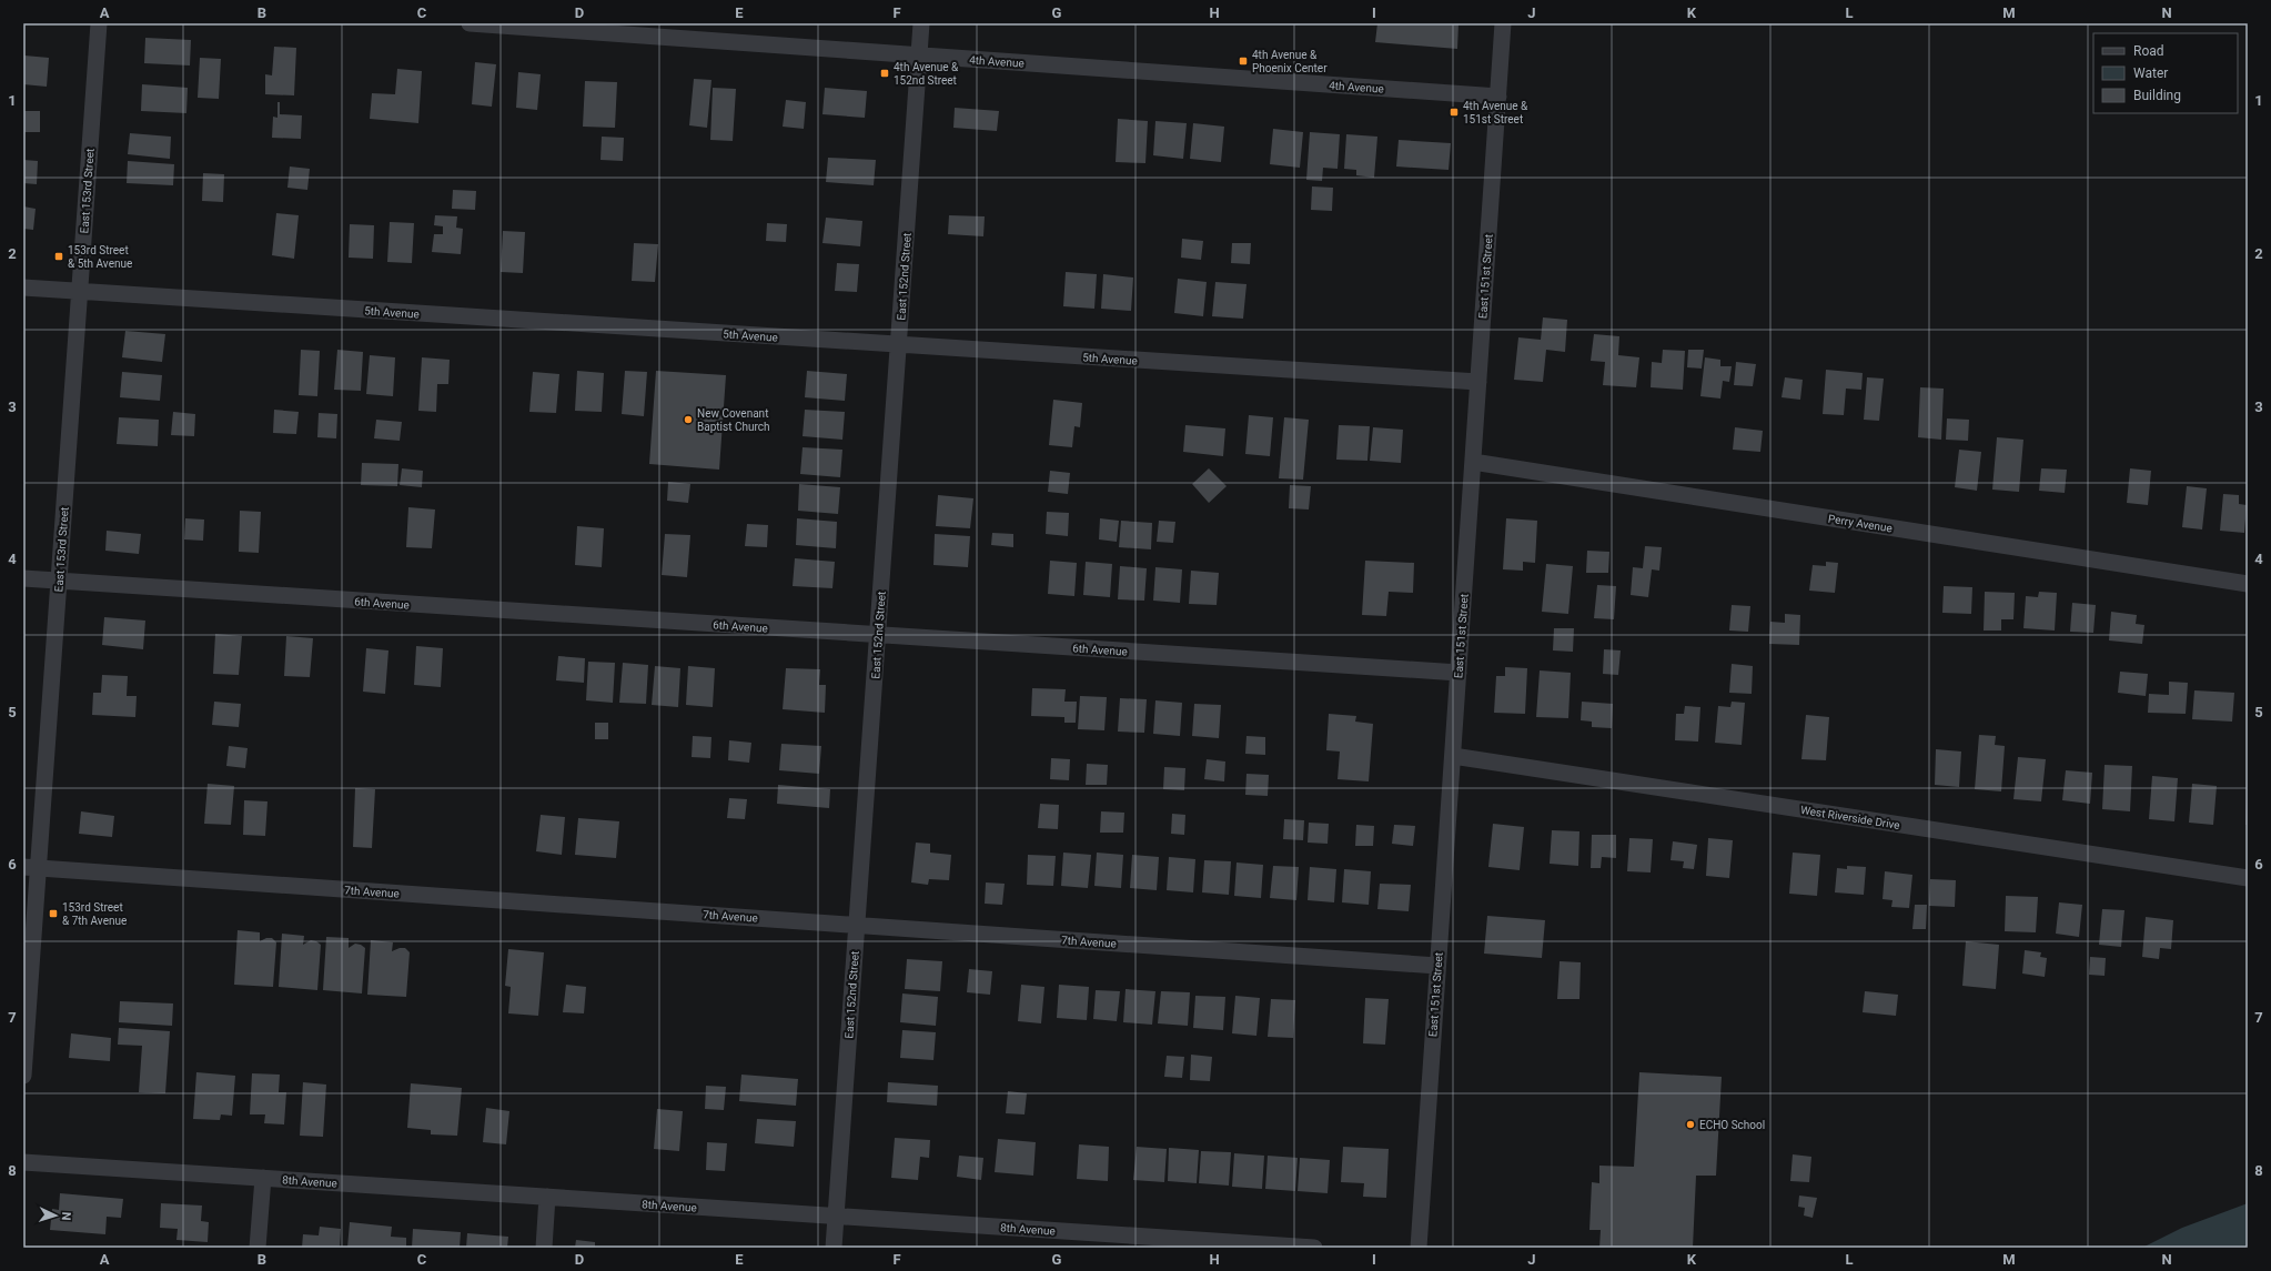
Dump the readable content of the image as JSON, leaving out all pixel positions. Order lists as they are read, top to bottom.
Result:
{
  "streets": {
    "street": [
      "4th Avenue",
      "East 153rd Street",
      "East 152nd Street",
      "East 151st Street",
      "5th Avenue",
      "Perry Avenue",
      "6th Avenue",
      "West Riverside Drive",
      "7th Avenue",
      "8th Avenue"
    ]
  },
  "crossings": [
    ["4th Avenue", "East 152nd Street"],
    ["4th Avenue", "East 151st Street"],
    ["East 153rd Street", "5th Avenue"],
    ["East 153rd Street", "6th Avenue"],
    ["East 153rd Street", "7th Avenue"],
    ["East 152nd Street", "5th Avenue"],
    ["East 152nd Street", "6th Avenue"],
    ["East 152nd Street", "7th Avenue"],
    ["East 152nd Street", "8th Avenue"],
    ["East 151st Street", "5th Avenue"],
    ["East 151st Street", "Perry Avenue"],
    ["East 151st Street", "6th Avenue"],
    ["East 151st Street", "West Riverside Drive"],
    ["East 151st Street", "7th Avenue"]
  ],
  "places": {
    "transit": [
      "4th Avenue & Phoenix Center",
      "4th Avenue & 152nd Street",
      "4th Avenue & 151st Street",
      "153rd Street & 5th Avenue",
      "153rd Street & 7th Avenue"
    ],
    "other": ["New Covenant Baptist Church", "ECHO School"]
  },
  "legend": ["Road", "Water", "Building"],
  "north": "right",
  "grid": {
    "columns": [
      "A",
      "B",
      "C",
      "D",
      "E",
      "F",
      "G",
      "H",
      "I",
      "J",
      "K",
      "L",
      "M",
      "N"
    ],
    "rows": [
      "1",
      "2",
      "3",
      "4",
      "5",
      "6",
      "7",
      "8"
    ]
  }
}
